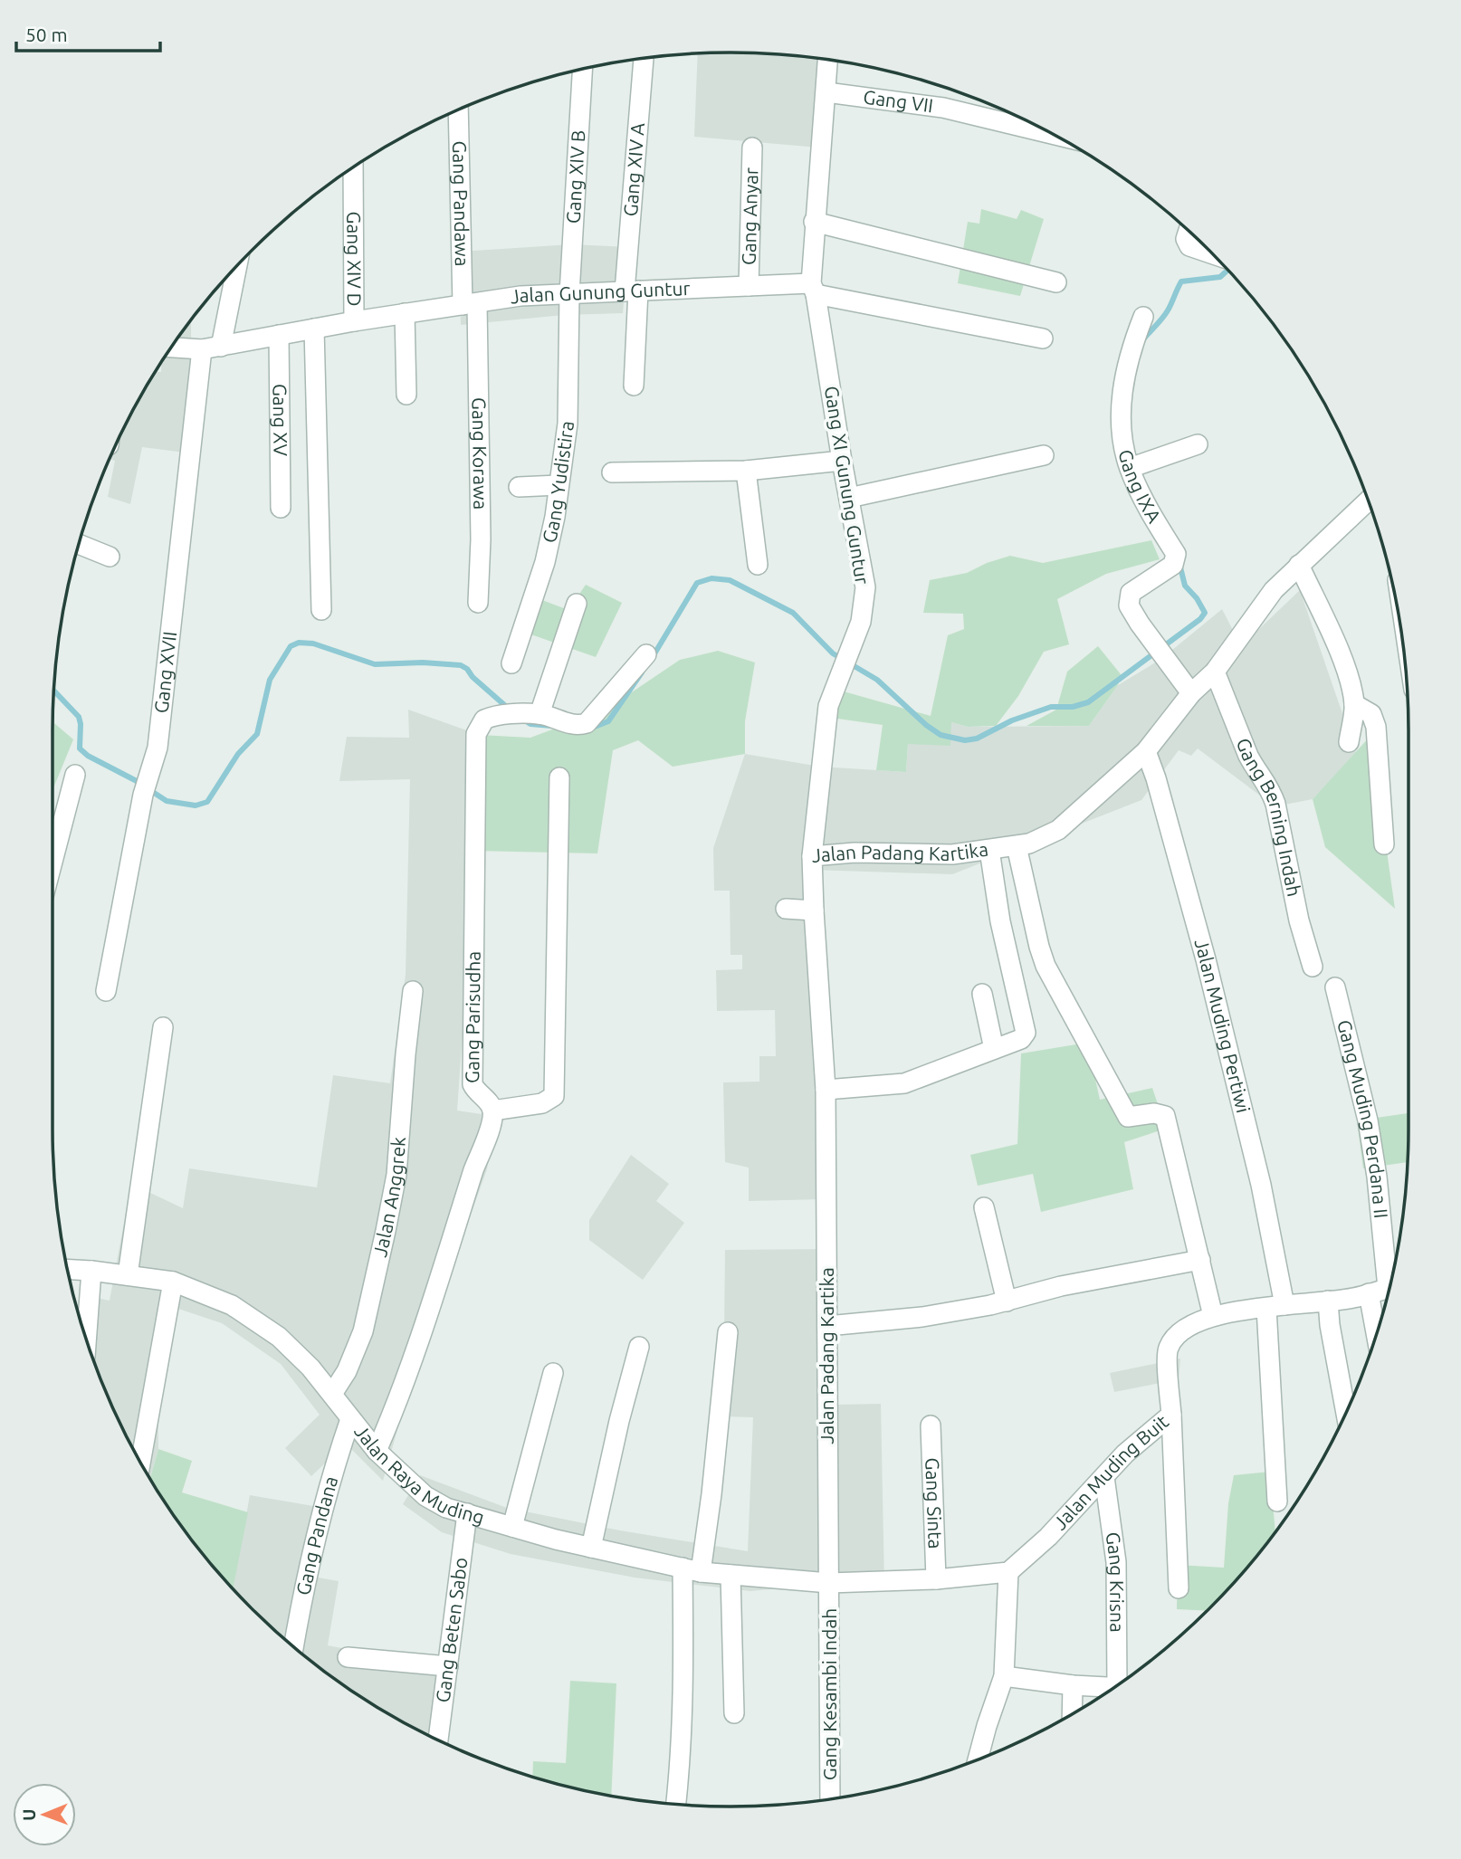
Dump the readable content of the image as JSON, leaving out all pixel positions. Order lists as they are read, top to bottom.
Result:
{
  "streets": {
    "street": [
      "Gang VII",
      "Gang XIV A",
      "Gang XIV B",
      "Gang Pandawa",
      "Gang Anyar",
      "Gang XIV D",
      "Jalan Gunung Guntur",
      "Gang XV",
      "Gang Korawa",
      "Gang Yudistira",
      "Gang IXA",
      "Gang XI Gunung Guntur",
      "Gang XVII",
      "Gang Berning Indah",
      "Jalan Padang Kartika",
      "Gang Parisudha",
      "Jalan Muding Pertiwi",
      "Gang Muding Perdana II",
      "Jalan Anggrek",
      "Jalan Raya Muding",
      "Jalan Muding Buit",
      "Gang Sinta",
      "Gang Pandana",
      "Gang Krisna",
      "Gang Beten Sabo",
      "Gang Kesambi Indah"
    ]
  },
  "crossings": [
    ["Gang XIV A", "Jalan Gunung Guntur"],
    ["Gang XIV B", "Jalan Gunung Guntur"],
    ["Gang XIV B", "Gang Yudistira"],
    ["Gang Pandawa", "Jalan Gunung Guntur"],
    ["Gang Pandawa", "Gang Korawa"],
    ["Gang Anyar", "Jalan Gunung Guntur"],
    ["Gang XIV D", "Jalan Gunung Guntur"],
    ["Jalan Gunung Guntur", "Gang XV"],
    ["Jalan Gunung Guntur", "Gang Korawa"],
    ["Jalan Gunung Guntur", "Gang Yudistira"],
    ["Jalan Gunung Guntur", "Gang XI Gunung Guntur"],
    ["Jalan Gunung Guntur", "Gang XVII"],
    ["Gang IXA", "Jalan Padang Kartika"],
    ["Gang XI Gunung Guntur", "Jalan Padang Kartika"],
    ["Gang Berning Indah", "Jalan Padang Kartika"],
    ["Jalan Padang Kartika", "Jalan Muding Pertiwi"],
    ["Jalan Padang Kartika", "Jalan Raya Muding"],
    ["Jalan Padang Kartika", "Gang Kesambi Indah"],
    ["Jalan Muding Pertiwi", "Jalan Muding Buit"],
    ["Jalan Anggrek", "Jalan Raya Muding"],
    ["Jalan Raya Muding", "Gang Pandana"],
    ["Jalan Raya Muding", "Gang Beten Sabo"],
    ["Jalan Raya Muding", "Gang Kesambi Indah"],
    ["Jalan Muding Buit", "Gang Krisna"]
  ],
  "scale_bar": "50 m",
  "north": "left"
}
